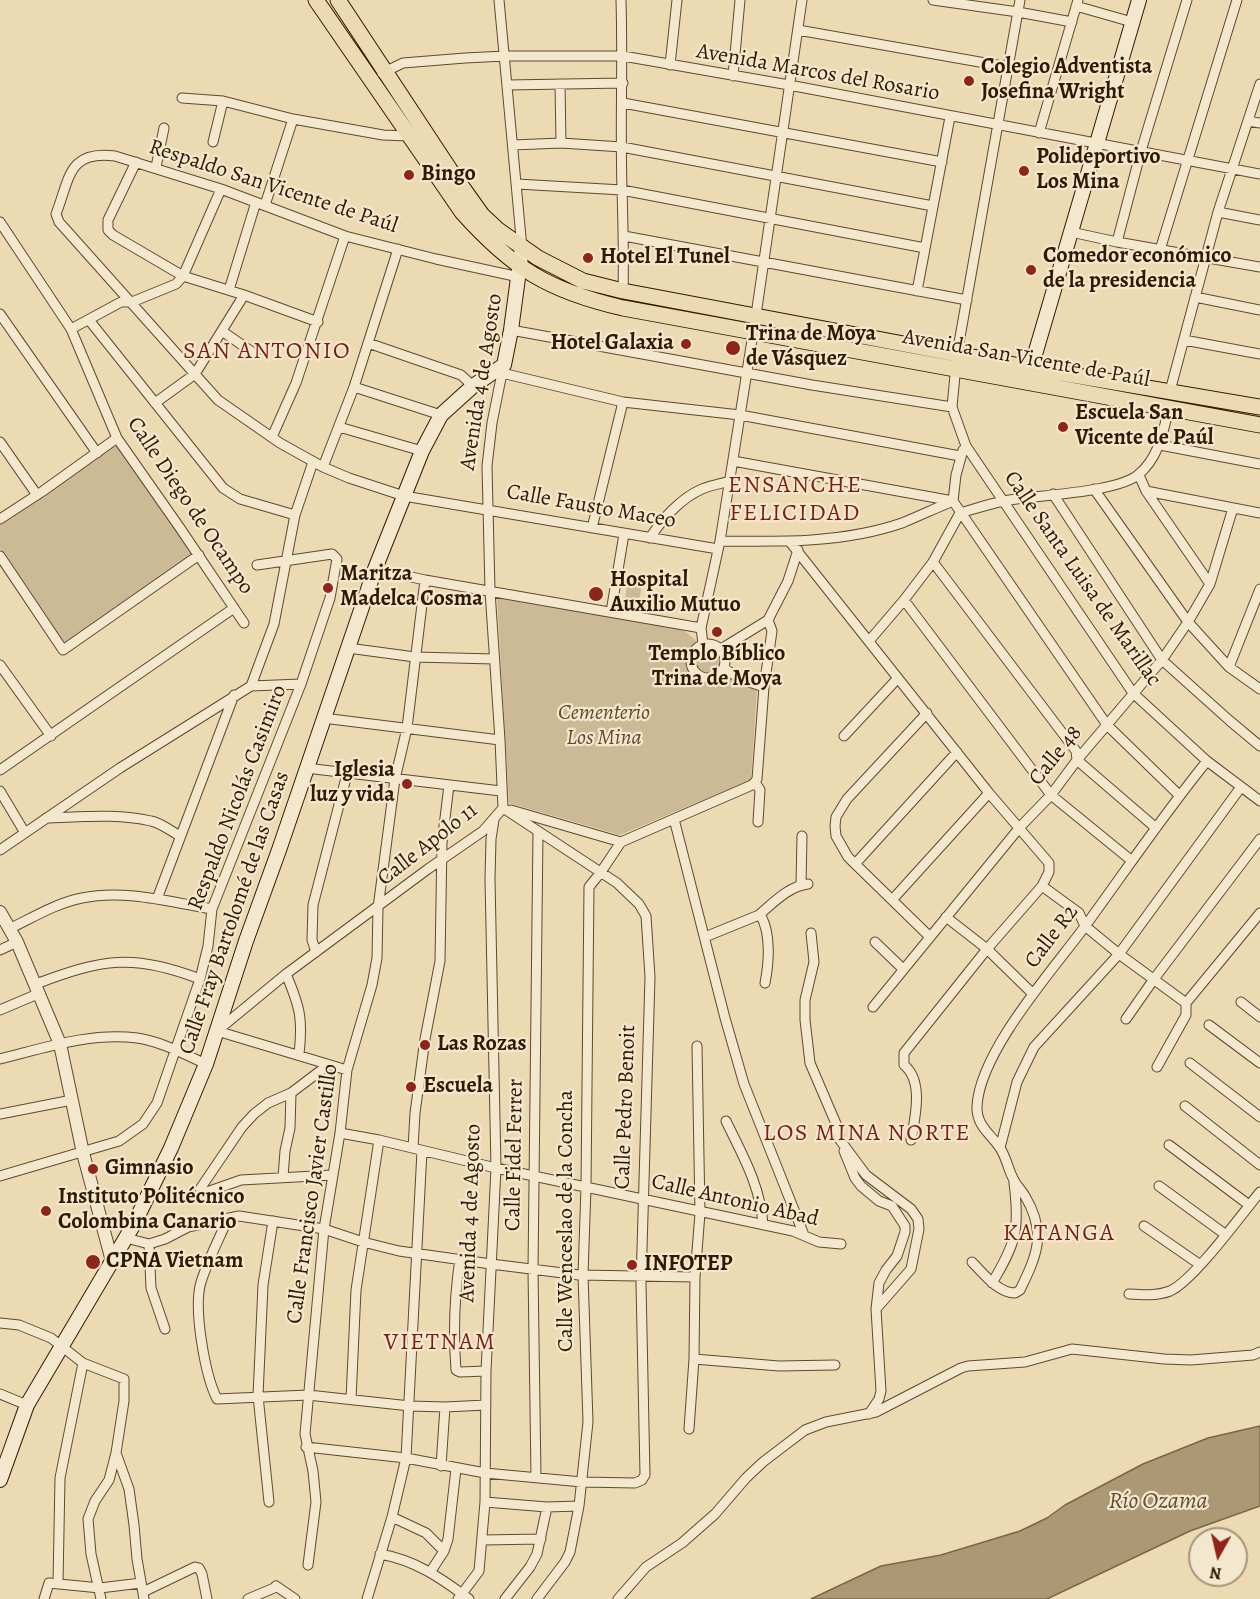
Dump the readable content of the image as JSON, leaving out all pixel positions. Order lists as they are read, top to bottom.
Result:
{
  "streets": {
    "main road": ["Avenida San Vicente de Paúl", "Avenida 4 de Agosto", "Calle Fray Bartolomé de las Casas"],
    "street": [
      "Avenida Marcos del Rosario",
      "Respaldo San Vicente de Paúl",
      "Calle Diego de Ocampo",
      "Calle Fausto Maceo",
      "Calle Santa Luisa de Marillac",
      "Calle 48",
      "Respaldo Nicolás Casimiro",
      "Calle Apolo 11",
      "Calle R2",
      "Calle Pedro Benoit",
      "Calle Fidel Ferrer",
      "Calle Francisco Javier Castillo",
      "Calle Antonio Abad",
      "Calle Wenceslao de la Concha"
    ]
  },
  "crossings": [
    ["Avenida Marcos del Rosario", "Avenida San Vicente de Paúl"],
    ["Avenida Marcos del Rosario", "Avenida 4 de Agosto"],
    ["Avenida Marcos del Rosario", "Calle Santa Luisa de Marillac"],
    ["Respaldo San Vicente de Paúl", "Avenida San Vicente de Paúl"],
    ["Respaldo San Vicente de Paúl", "Avenida 4 de Agosto"],
    ["Respaldo San Vicente de Paúl", "Calle Fausto Maceo"],
    ["Avenida San Vicente de Paúl", "Avenida 4 de Agosto"],
    ["Avenida San Vicente de Paúl", "Calle Santa Luisa de Marillac"],
    ["Avenida 4 de Agosto", "Calle Fausto Maceo"],
    ["Avenida 4 de Agosto", "Calle Apolo 11"],
    ["Avenida 4 de Agosto", "Calle Fray Bartolomé de las Casas"],
    ["Avenida 4 de Agosto", "Calle Pedro Benoit"],
    ["Avenida 4 de Agosto", "Calle Antonio Abad"],
    ["Calle Fausto Maceo", "Calle Fray Bartolomé de las Casas"],
    ["Calle Santa Luisa de Marillac", "Calle 48"],
    ["Calle Santa Luisa de Marillac", "Calle R2"],
    ["Calle Apolo 11", "Calle Fray Bartolomé de las Casas"],
    ["Calle Apolo 11", "Calle Pedro Benoit"],
    ["Calle Apolo 11", "Calle Francisco Javier Castillo"],
    ["Calle Apolo 11", "Calle Wenceslao de la Concha"],
    ["Calle Pedro Benoit", "Calle Fidel Ferrer"],
    ["Calle Pedro Benoit", "Calle Antonio Abad"],
    ["Calle Pedro Benoit", "Calle Wenceslao de la Concha"],
    ["Calle Fidel Ferrer", "Calle Antonio Abad"],
    ["Calle Francisco Javier Castillo", "Calle Antonio Abad"],
    ["Calle Antonio Abad", "Calle Wenceslao de la Concha"]
  ],
  "districts": [
    "SAN ANTONIO",
    "ENSANCHE FELICIDAD",
    "LOS MINA NORTE",
    "KATANGA",
    "VIETNAM"
  ],
  "water": ["Río Ozama"],
  "parks": ["Cementerio Los Mina"],
  "places": [
    "Colegio Adventista Josefina Wright",
    "Polideportivo Los Mina",
    "Bingo",
    "Hotel El Tunel",
    "Comedor económico de la presidencia",
    "Hotel Galaxia",
    "Trina de Moya de Vásquez",
    "Escuela San Vicente de Paúl",
    "Maritza Madelca Cosma",
    "Hospital Auxilio Mutuo",
    "Templo Bíblico Trina de Moya",
    "Iglesia luz y vida",
    "Las Rozas",
    "Escuela",
    "Gimnasio",
    "Instituto Politécnico Colombina Canario",
    "CPNA Vietnam",
    "INFOTEP"
  ],
  "north": "bottom"
}
